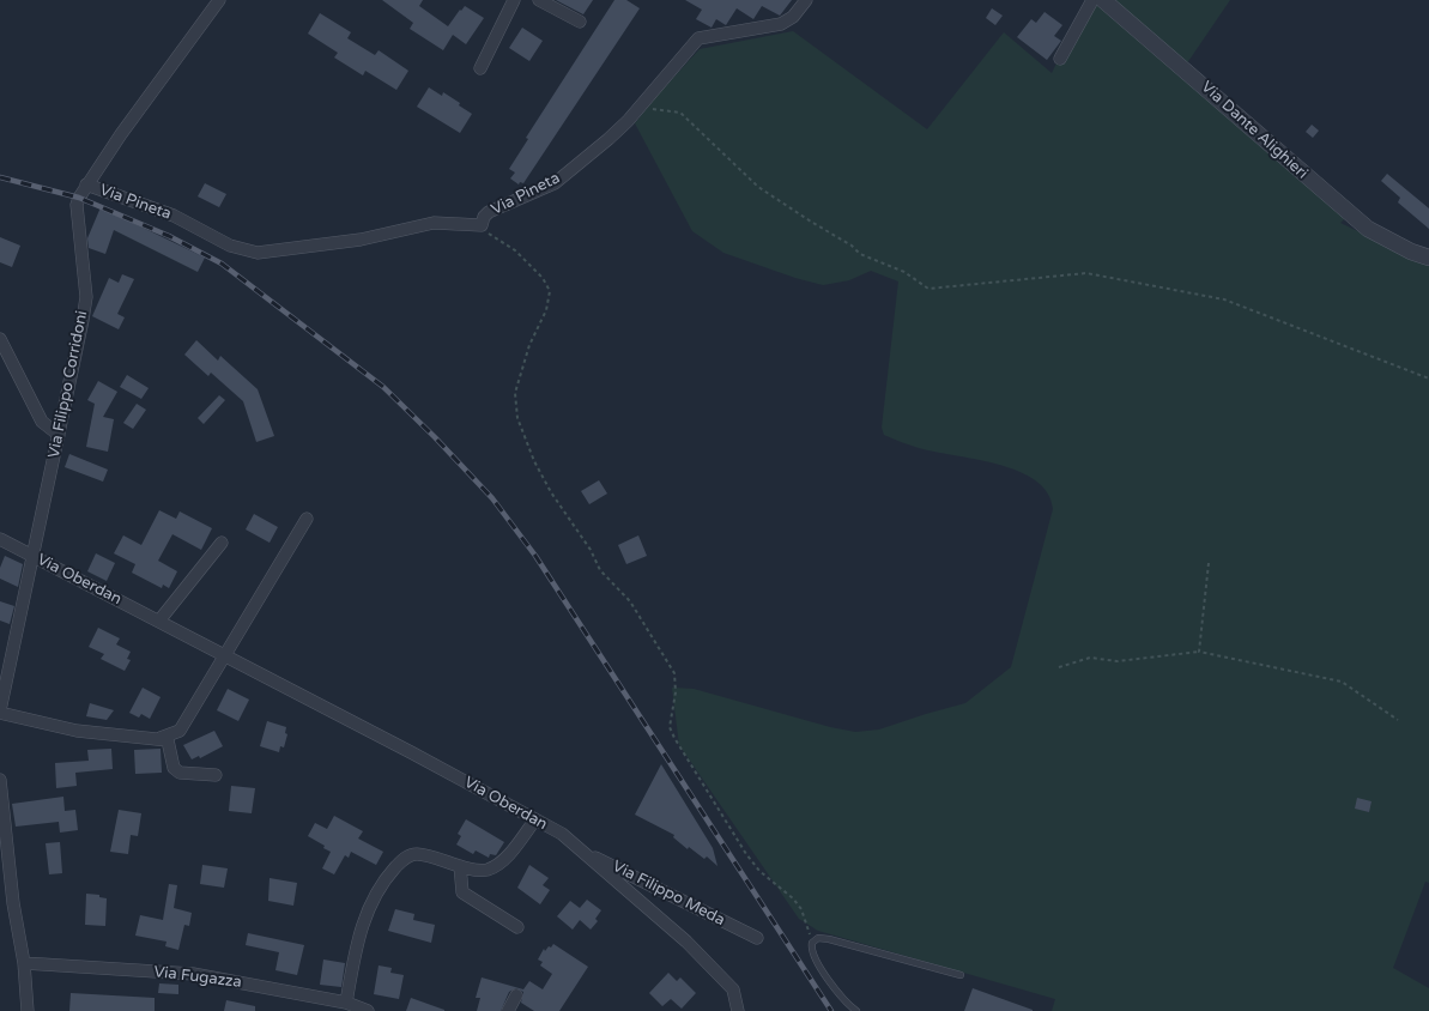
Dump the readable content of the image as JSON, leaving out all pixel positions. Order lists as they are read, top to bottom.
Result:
{
  "streets": {
    "street": [
      "Via Dante Alighieri",
      "Via Pineta",
      "Via Filippo Corridoni",
      "Via Oberdan",
      "Via Filippo Meda",
      "Via Fugazza"
    ]
  },
  "crossings": [
    ["Via Pineta", "Via Filippo Corridoni"],
    ["Via Filippo Corridoni", "Via Oberdan"],
    ["Via Oberdan", "Via Filippo Meda"]
  ]
}
